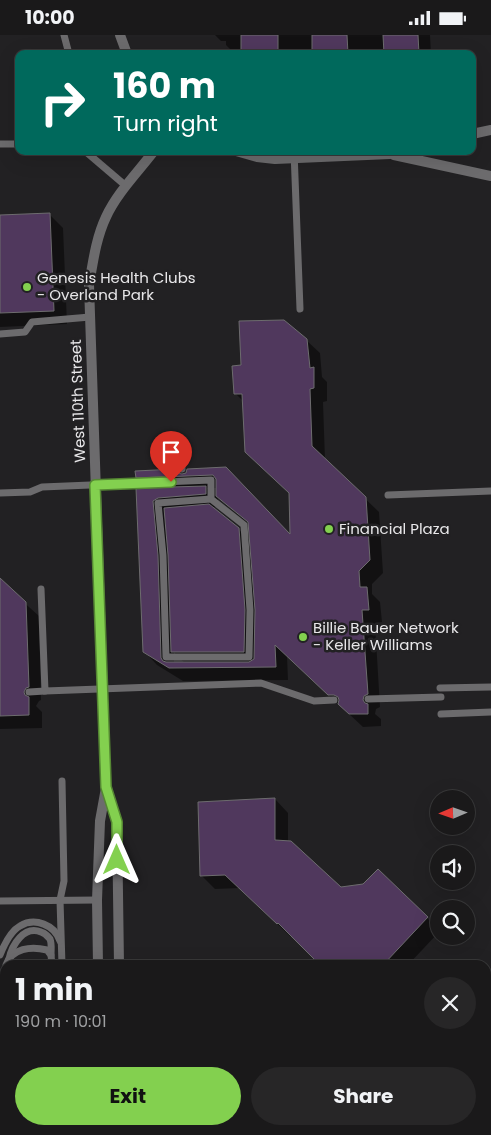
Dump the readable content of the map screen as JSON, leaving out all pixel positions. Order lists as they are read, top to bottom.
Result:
{
  "streets": {
    "street": ["West 110th Street"]
  },
  "places": ["Genesis Health Clubs - Overland Park", "Financial Plaza", "Billie Bauer Network - Keller Williams"],
  "north": "left",
  "page": {
    "status": "10:00",
    "turn": ["160 m", "Turn right"],
    "heading": ["1 min", "190 m · 10:01"],
    "buttons": ["Exit", "Share"]
  }
}
